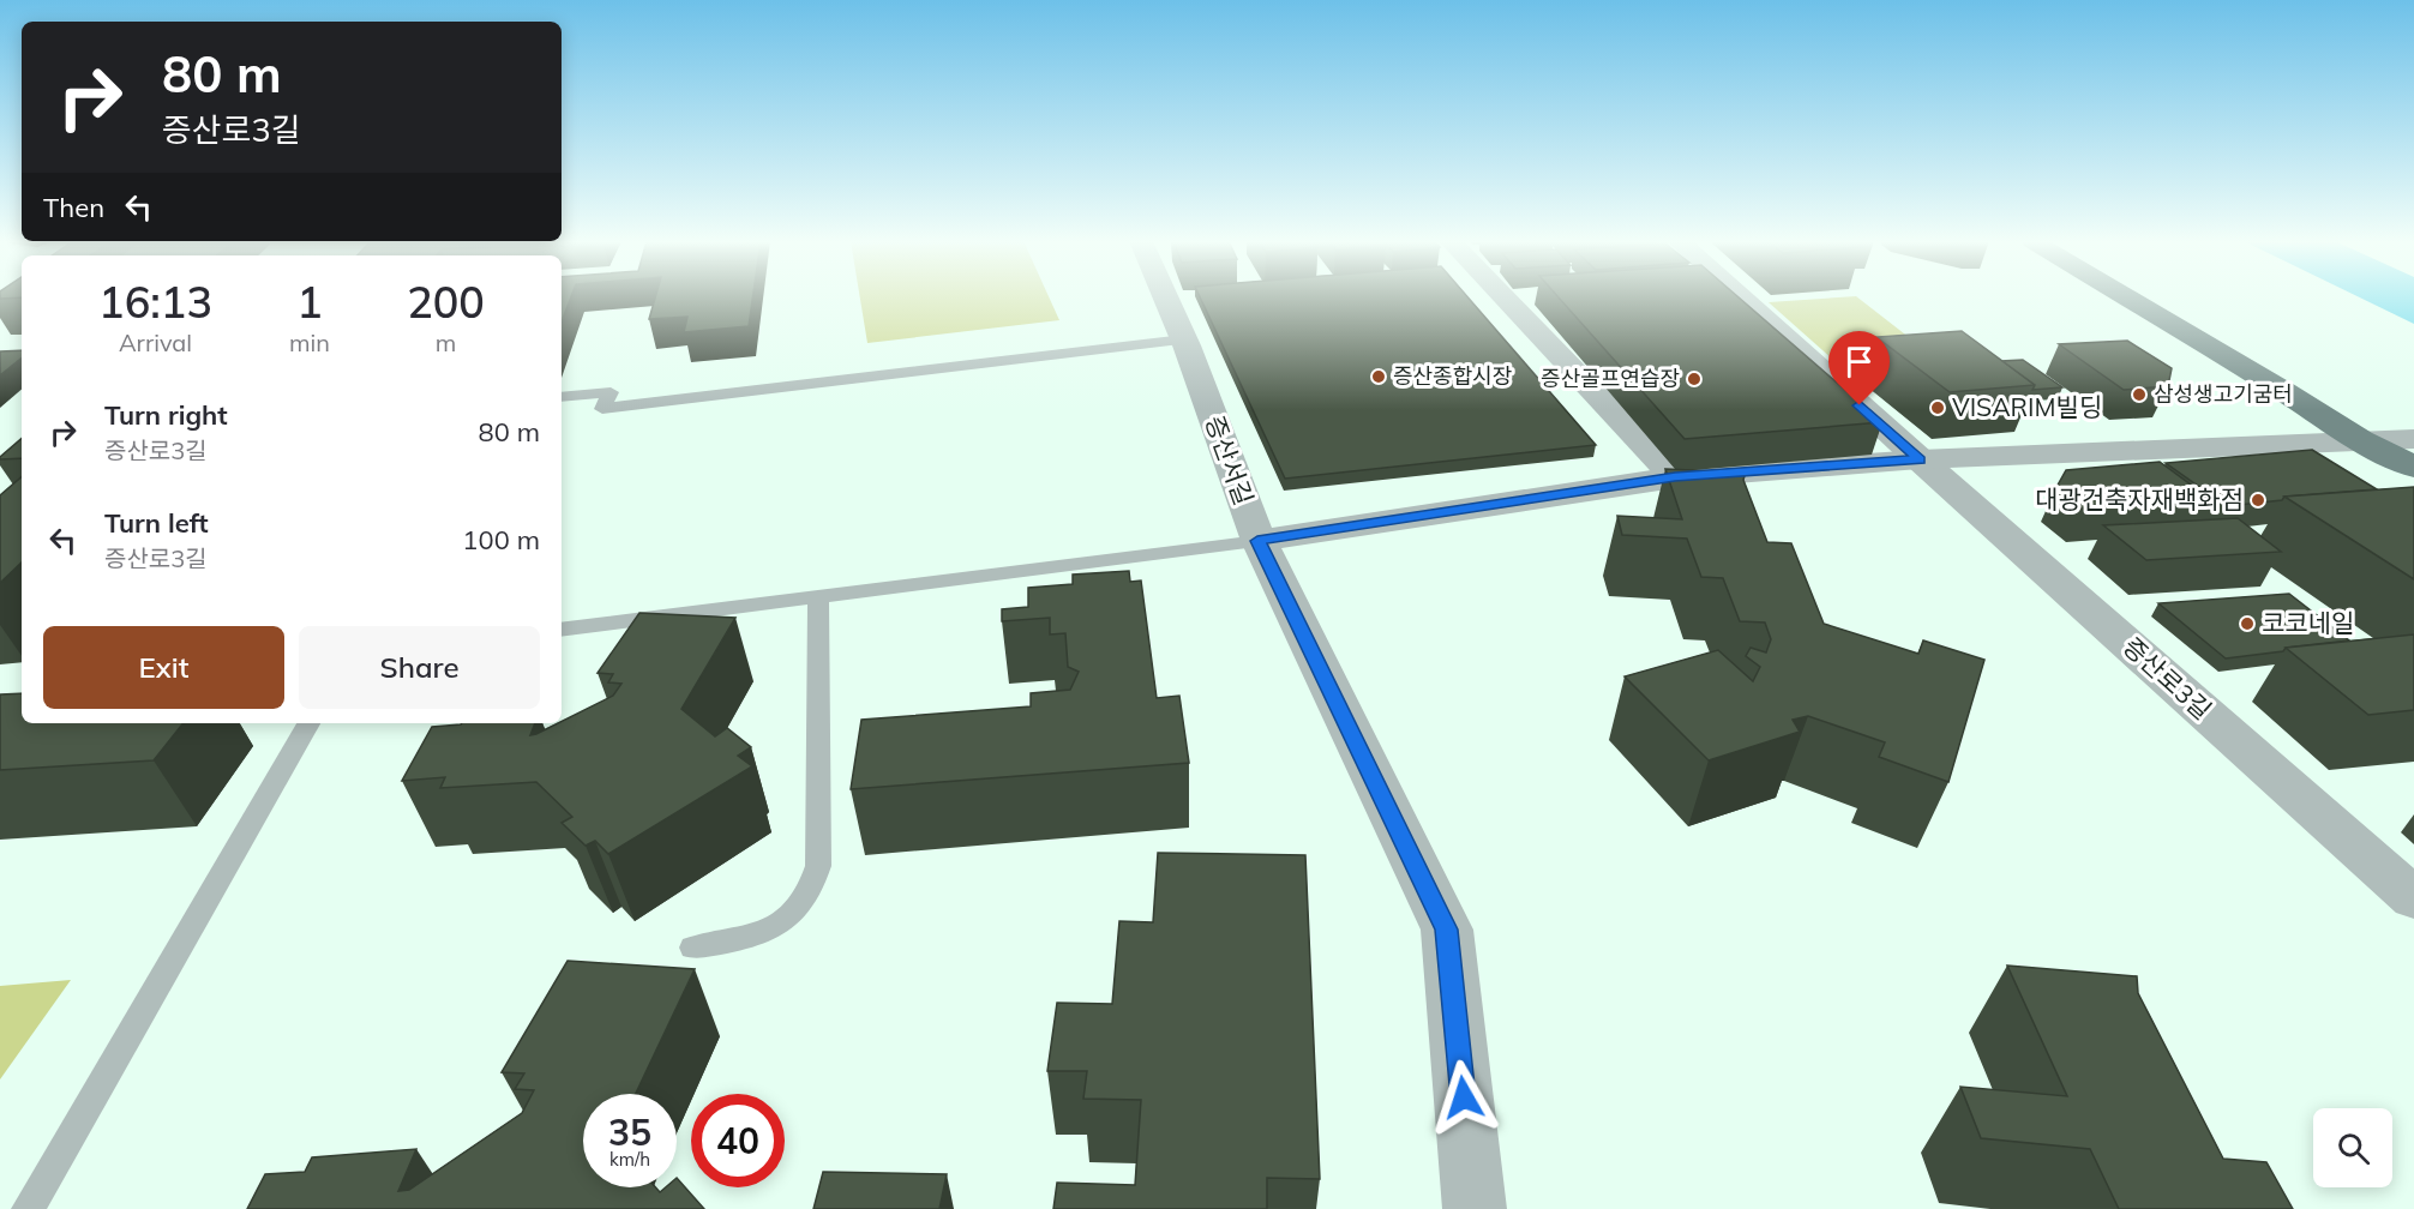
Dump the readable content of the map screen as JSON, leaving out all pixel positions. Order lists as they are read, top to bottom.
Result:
{
  "streets": {
    "street": ["증산서길", "증산로3길"]
  },
  "places": [
    "증산종합시장",
    "증산골프연습장",
    "삼성생고기굼터",
    "VISARIM빌딩",
    "대광건축자재백화점",
    "코코네일"
  ],
  "page": {
    "turn": ["80 m", "증산로3길"],
    "then": "Then",
    "eta": [
      "16:13",
      "Arrival",
      "1",
      "min",
      "200",
      "m"
    ],
    "list": [
      {
        "name": "Turn right",
        "note": "증산로3길",
        "value": "80 m"
      },
      {
        "name": "Turn left",
        "note": "증산로3길",
        "value": "100 m"
      }
    ],
    "buttons": ["Exit", "Share"],
    "speed": "35 km/h",
    "limit": "40"
  }
}
